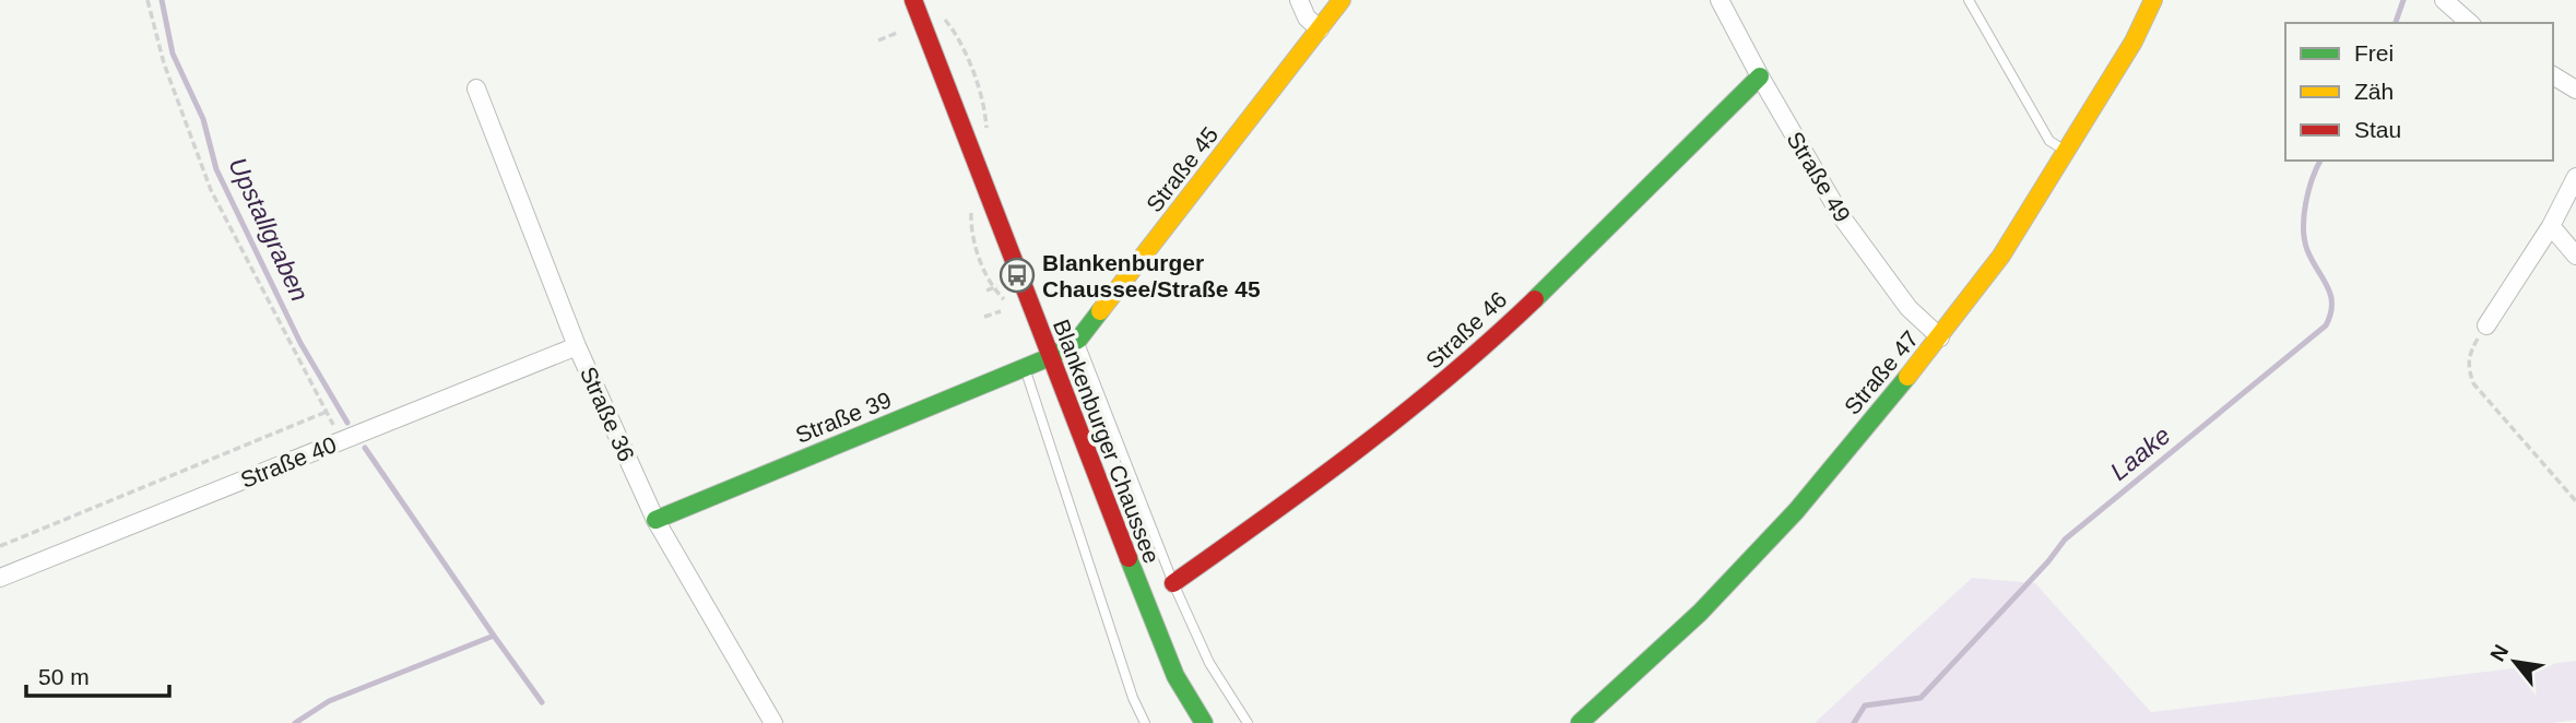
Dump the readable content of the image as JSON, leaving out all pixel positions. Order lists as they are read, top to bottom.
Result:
{
  "streets": {
    "street": [
      "Straße 45",
      "Straße 49",
      "Straße 46",
      "Straße 47",
      "Straße 36",
      "Straße 39",
      "Blankenburger Chaussee",
      "Straße 40"
    ]
  },
  "crossings": [
    ["Straße 45", "Straße 39"],
    ["Straße 45", "Blankenburger Chaussee"],
    ["Straße 49", "Straße 46"],
    ["Straße 49", "Straße 47"],
    ["Straße 46", "Blankenburger Chaussee"],
    ["Straße 36", "Straße 39"],
    ["Straße 36", "Straße 40"],
    ["Straße 39", "Blankenburger Chaussee"]
  ],
  "water": ["Upstallgraben", "Laake"],
  "places": {
    "bus stop": ["Blankenburger Chaussee/Straße 45"]
  },
  "legend": ["Frei", "Zäh", "Stau"],
  "scale_bar": "50 m",
  "north": "top left"
}
